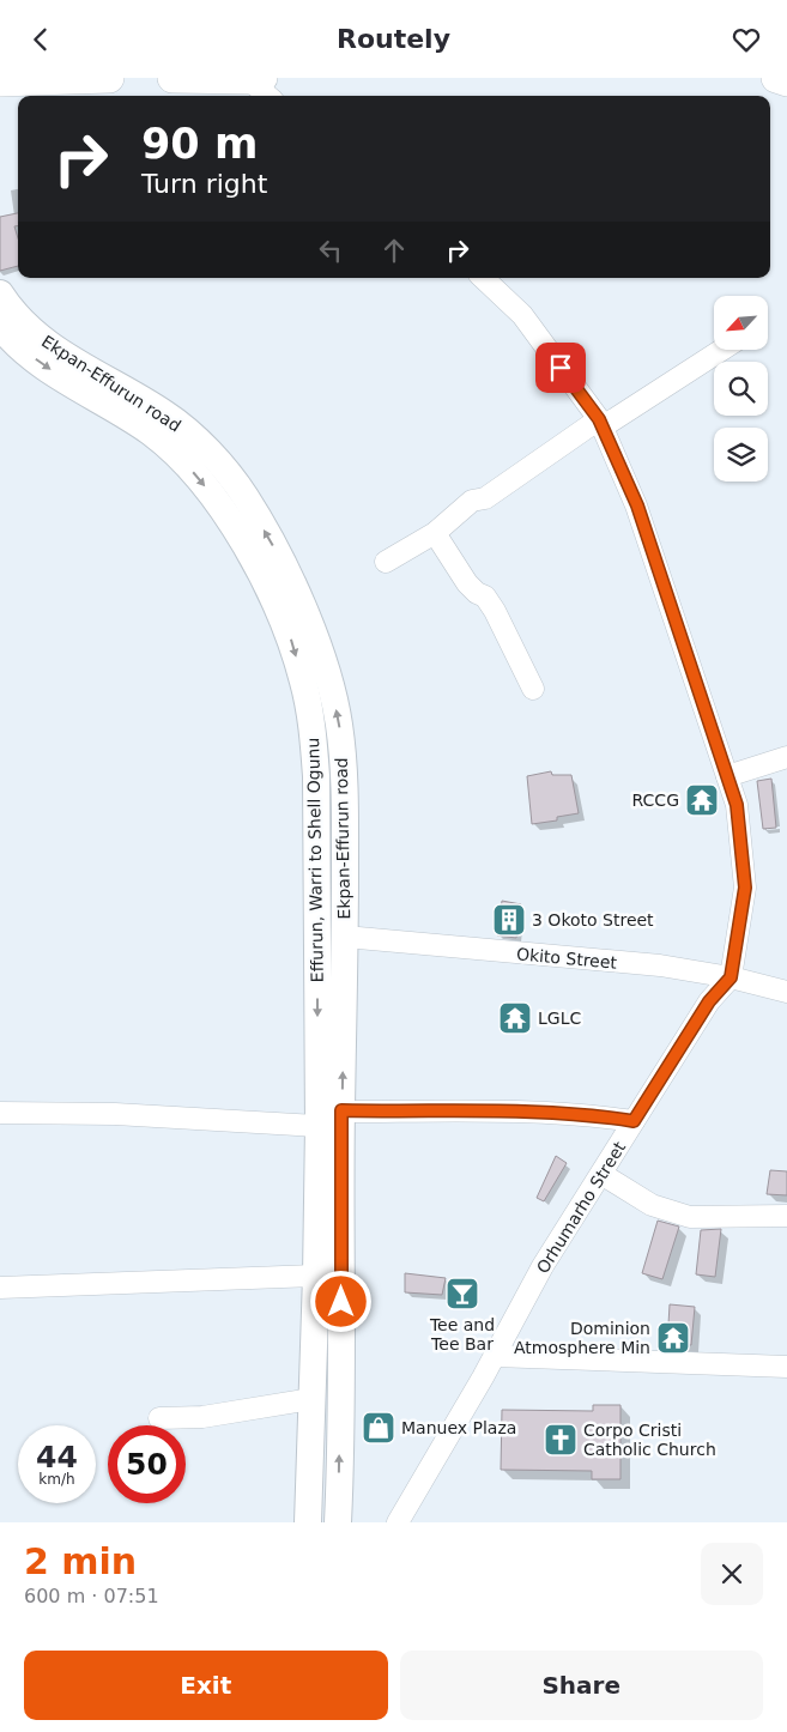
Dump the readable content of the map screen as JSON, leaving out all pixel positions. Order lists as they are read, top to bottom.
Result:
{
  "streets": {
    "main road": ["Ekpan-Effurun road", "Effurun, Warri to Shell Ogunu"],
    "street": ["Okito Street", "Orhumarho Street"]
  },
  "crossings": [
    ["Ekpan-Effurun road", "Okito Street"],
    ["Okito Street", "Orhumarho Street"]
  ],
  "one_way": ["Ekpan-Effurun road", "Effurun, Warri to Shell Ogunu"],
  "places": {
    "temple": ["RCCG", "LGLC", "Dominion Atmosphere Min"],
    "building": ["3 Okoto Street"],
    "bar": ["Tee and Tee Bar"],
    "shop": ["Manuex Plaza"],
    "church": ["Corpo Cristi Catholic Church"]
  },
  "north": "bottom left",
  "page": {
    "header": "Routely",
    "turn": ["90 m", "Turn right"],
    "speed": "44 km/h",
    "limit": "50",
    "heading": ["2 min", "600 m · 07:51"],
    "buttons": ["Exit", "Share"]
  }
}
